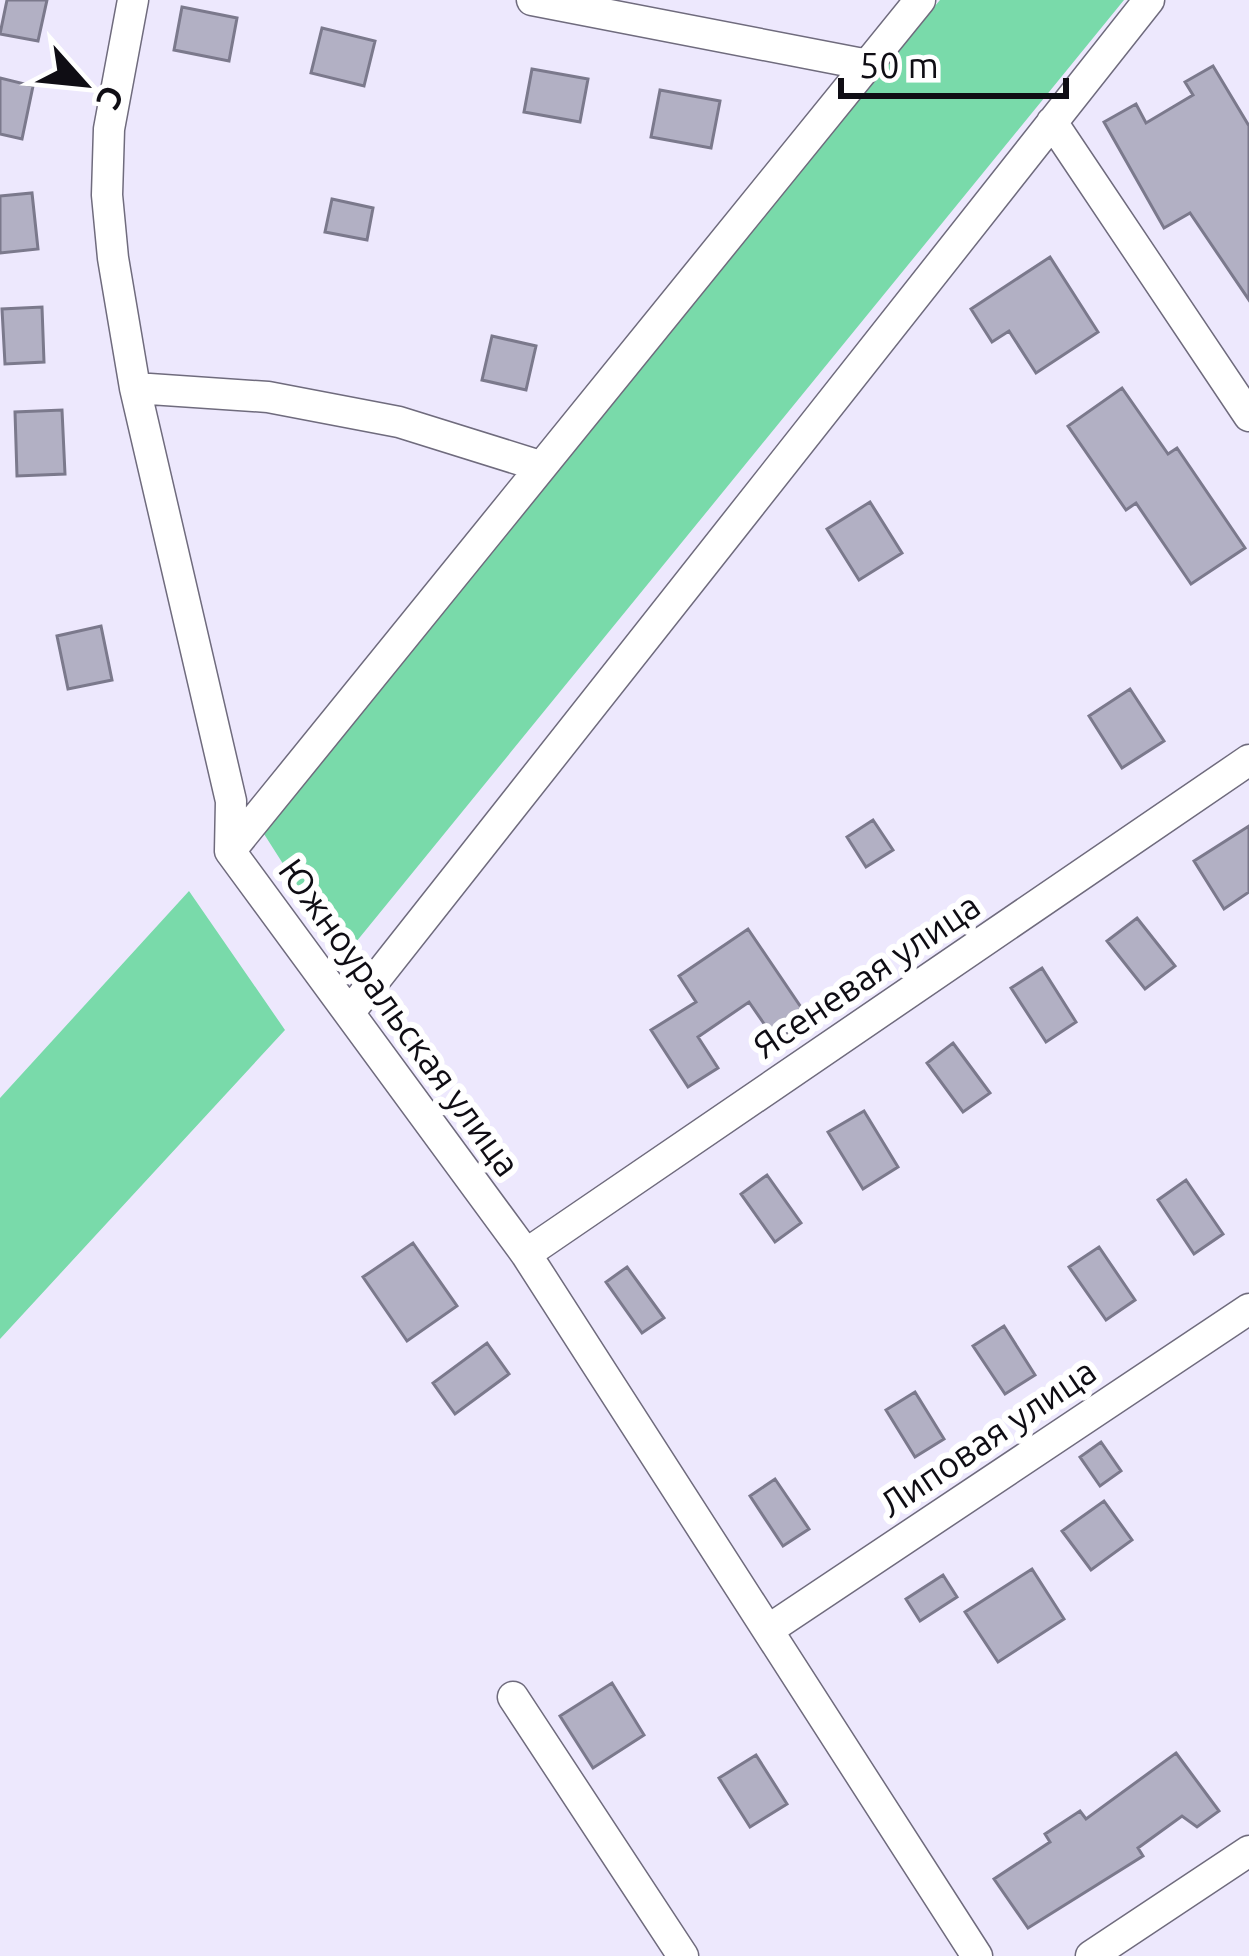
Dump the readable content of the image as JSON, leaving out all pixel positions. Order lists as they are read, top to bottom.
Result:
{
  "streets": {
    "street": ["Ясеневая улица", "Южноуральская улица", "Липовая улица"]
  },
  "crossings": [
    ["Ясеневая улица", "Южноуральская улица"],
    ["Южноуральская улица", "Липовая улица"]
  ],
  "scale_bar": "50 m",
  "north": "bottom right"
}
